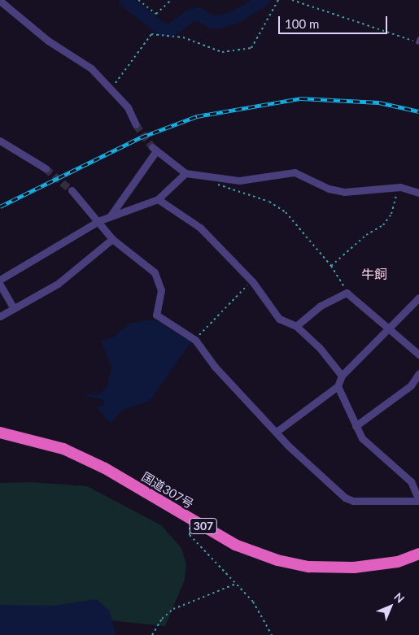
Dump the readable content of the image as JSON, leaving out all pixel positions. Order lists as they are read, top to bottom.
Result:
{
  "streets": {
    "highway": ["国道307号", "307"]
  },
  "districts": ["牛飼"],
  "scale_bar": "100 m",
  "north": "top right"
}
